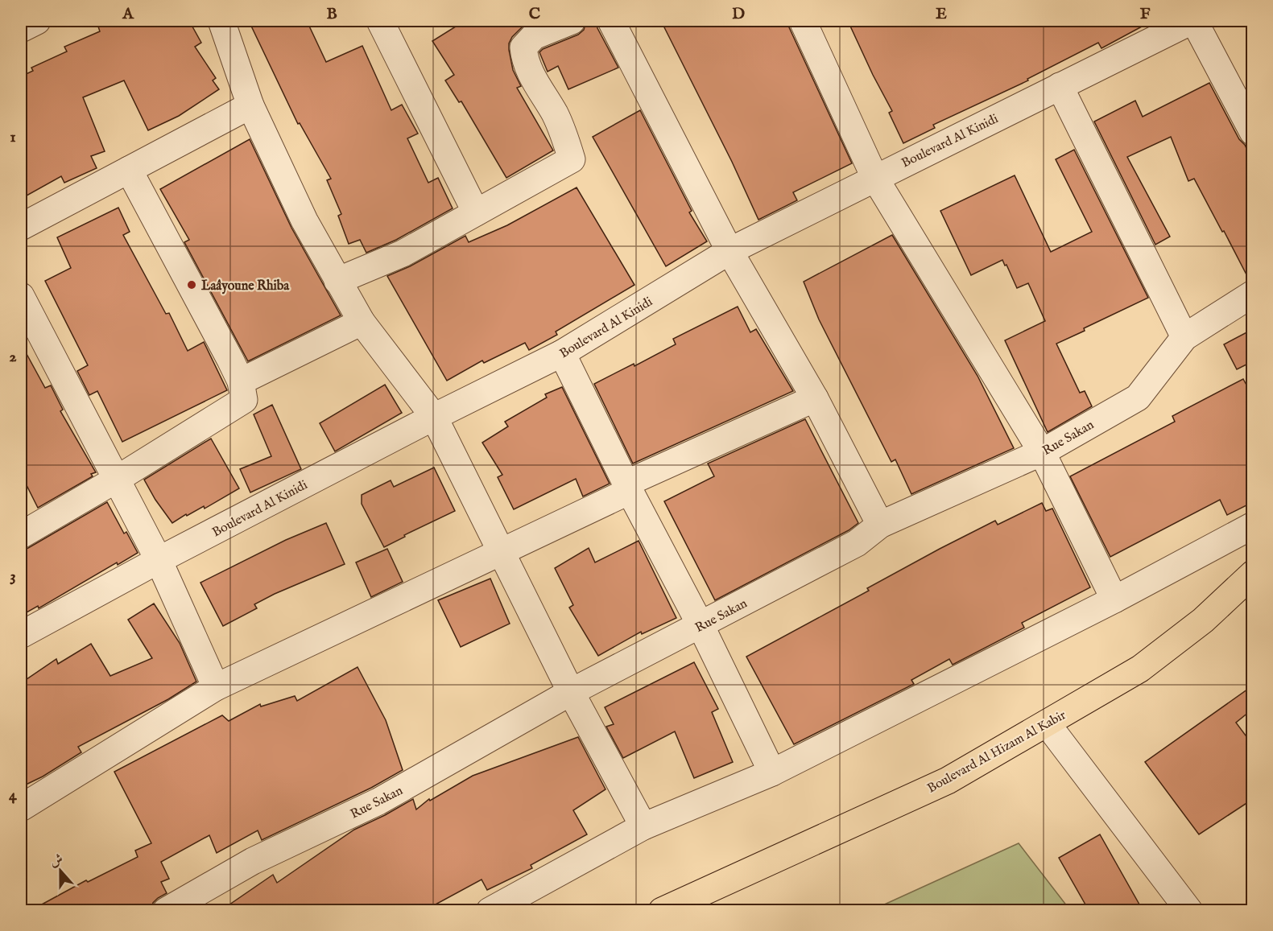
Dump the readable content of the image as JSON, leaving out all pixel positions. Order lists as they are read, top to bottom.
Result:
{
  "streets": {
    "main road": ["Boulevard Al Hizam Al Kabir"],
    "street": ["Boulevard Al Kinidi", "Rue Sakan"]
  },
  "places": ["Laâyoune Rhiba"],
  "north": "top",
  "grid": {
    "columns": [
      "A",
      "B",
      "C",
      "D",
      "E",
      "F"
    ],
    "rows": [
      "1",
      "2",
      "3",
      "4"
    ]
  }
}
